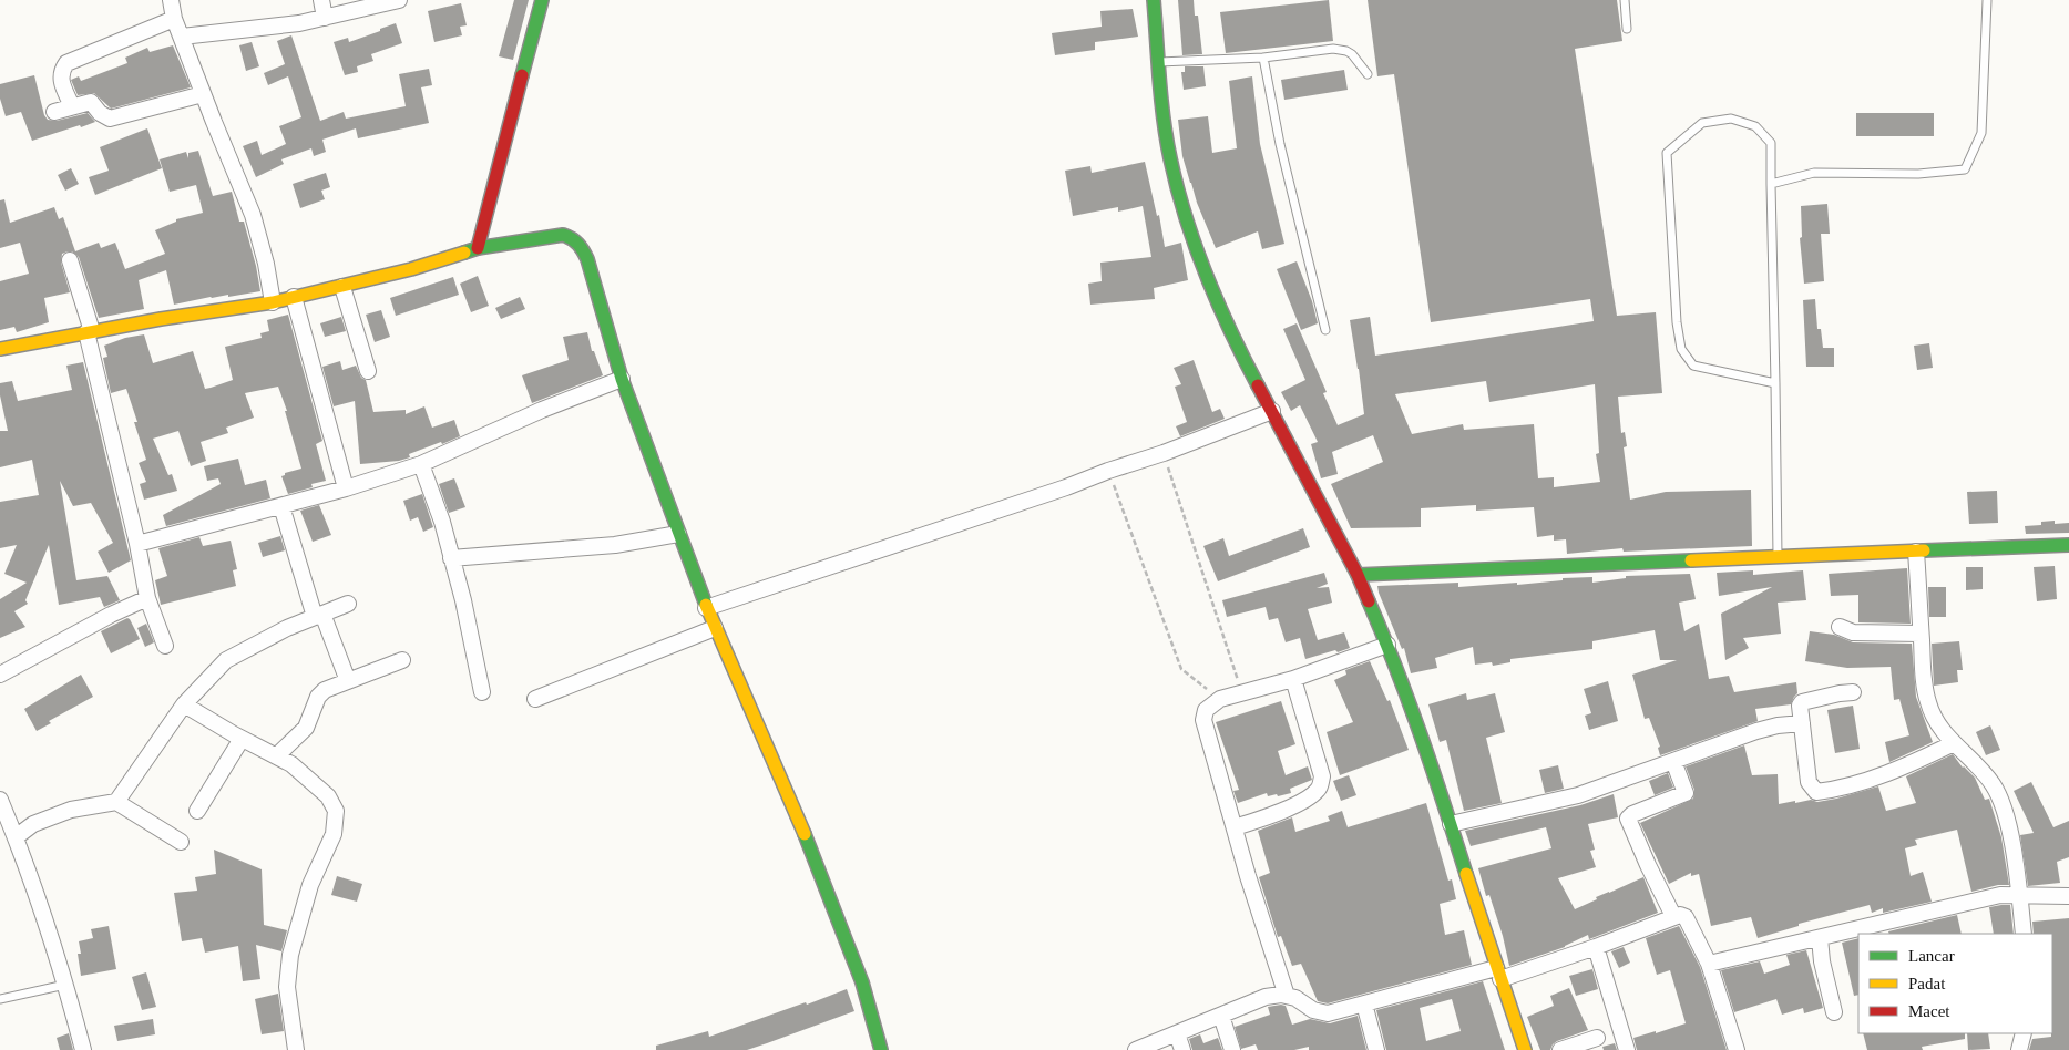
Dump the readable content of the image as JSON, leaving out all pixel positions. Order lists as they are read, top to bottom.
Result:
{
  "legend": ["Lancar", "Padat", "Macet"]
}
